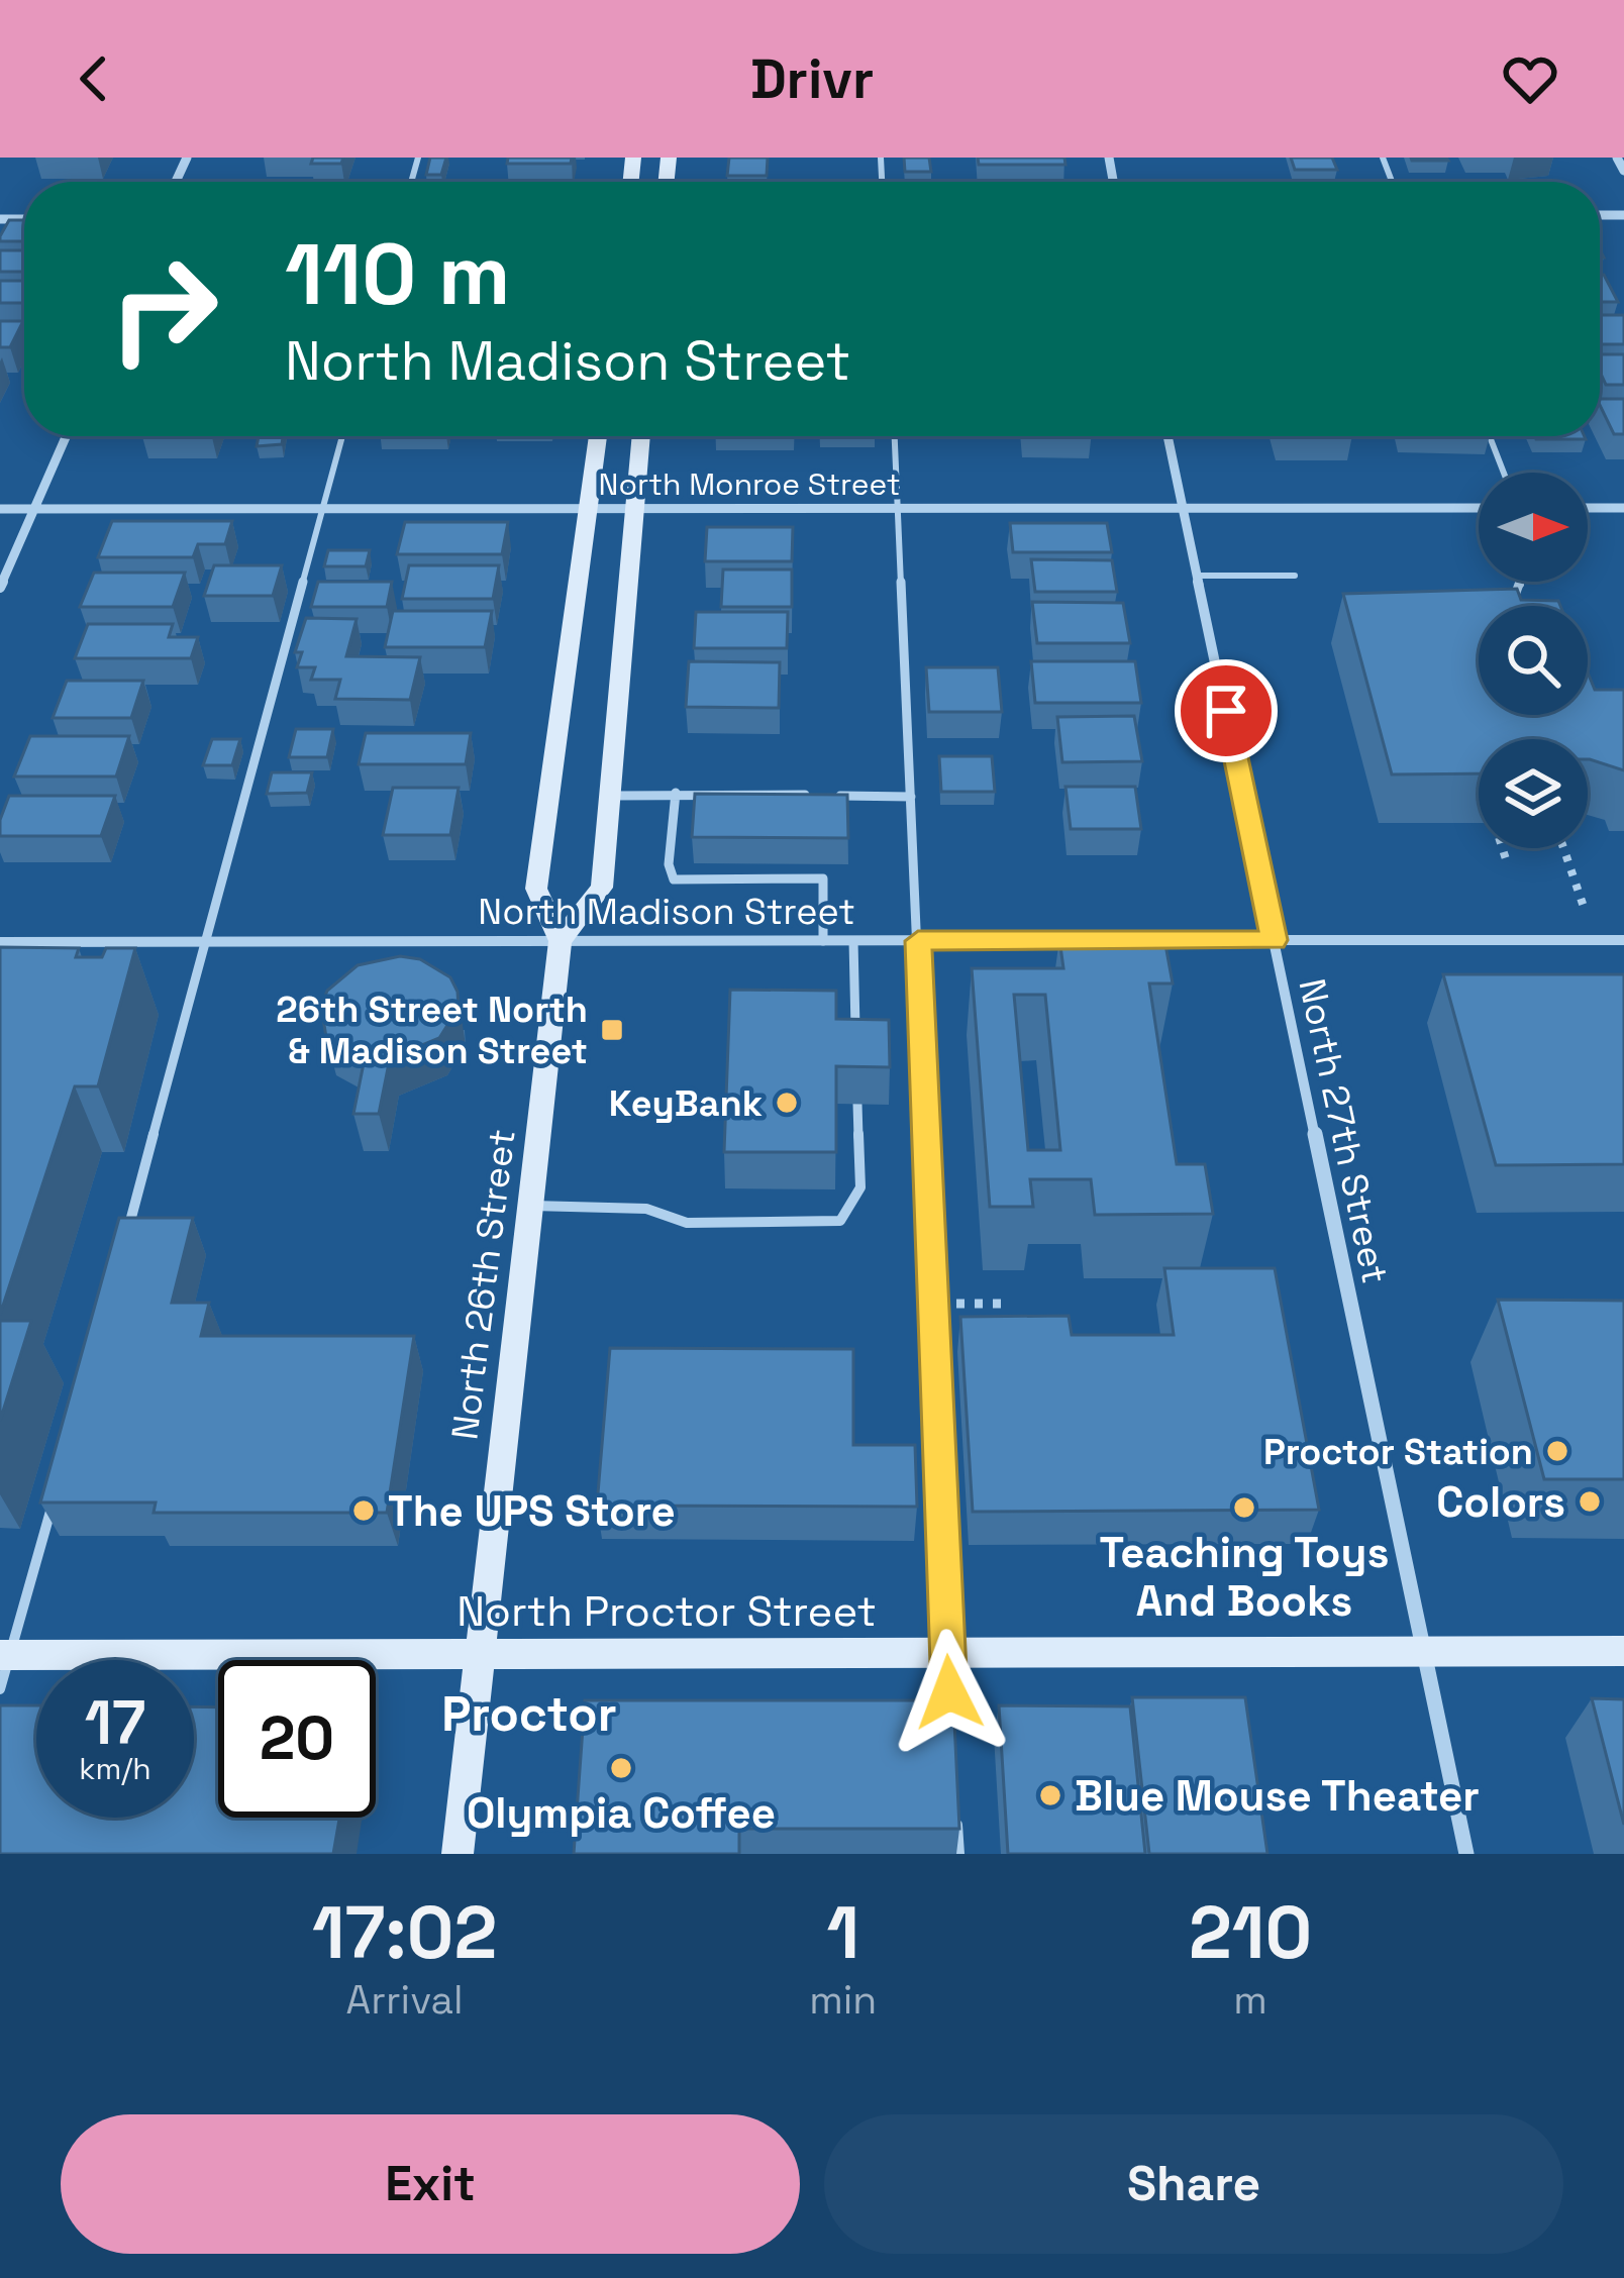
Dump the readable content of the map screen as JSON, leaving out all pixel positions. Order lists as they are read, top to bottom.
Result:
{
  "streets": {
    "street": [
      "North Monroe Street",
      "North Madison Street",
      "North 27th Street",
      "North 26th Street",
      "North Proctor Street"
    ]
  },
  "crossings": [
    ["North Monroe Street", "North 27th Street"],
    ["North Monroe Street", "North 26th Street"],
    ["North Madison Street", "North 26th Street"],
    ["North 27th Street", "North Proctor Street"],
    ["North 26th Street", "North Proctor Street"]
  ],
  "districts": ["Proctor"],
  "places": {
    "transit": ["26th Street North & Madison Street"],
    "other": [
      "KeyBank",
      "Proctor Station",
      "Colors",
      "Teaching Toys And Books",
      "The UPS Store",
      "Olympia Coffee",
      "Blue Mouse Theater"
    ]
  },
  "north": "right",
  "page": {
    "header": "Drivr",
    "turn": ["110 m", "North Madison Street"],
    "speed": "17 km/h",
    "limit": "20",
    "eta": [
      "17:02",
      "Arrival",
      "1",
      "min",
      "210",
      "m"
    ],
    "buttons": ["Exit", "Share"]
  }
}
